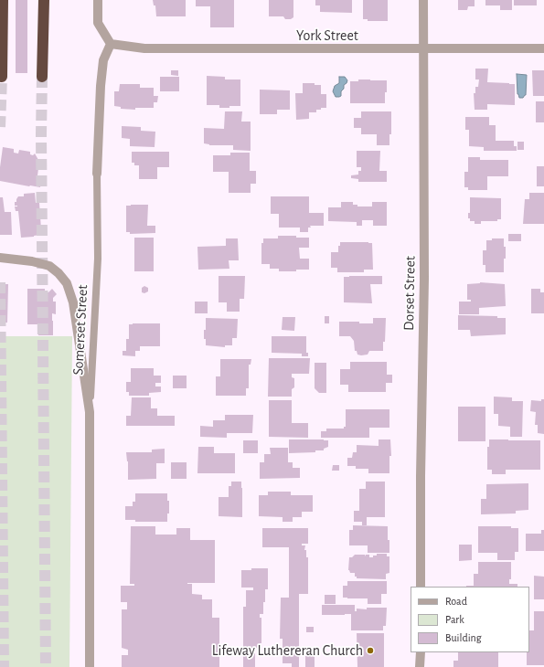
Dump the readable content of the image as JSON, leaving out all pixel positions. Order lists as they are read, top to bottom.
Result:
{
  "streets": {
    "street": ["York Street", "Dorset Street", "Somerset Street"]
  },
  "crossings": [
    ["York Street", "Dorset Street"],
    ["York Street", "Somerset Street"]
  ],
  "places": ["Lifeway Luthereran Church"],
  "legend": ["Road", "Park", "Building"]
}
